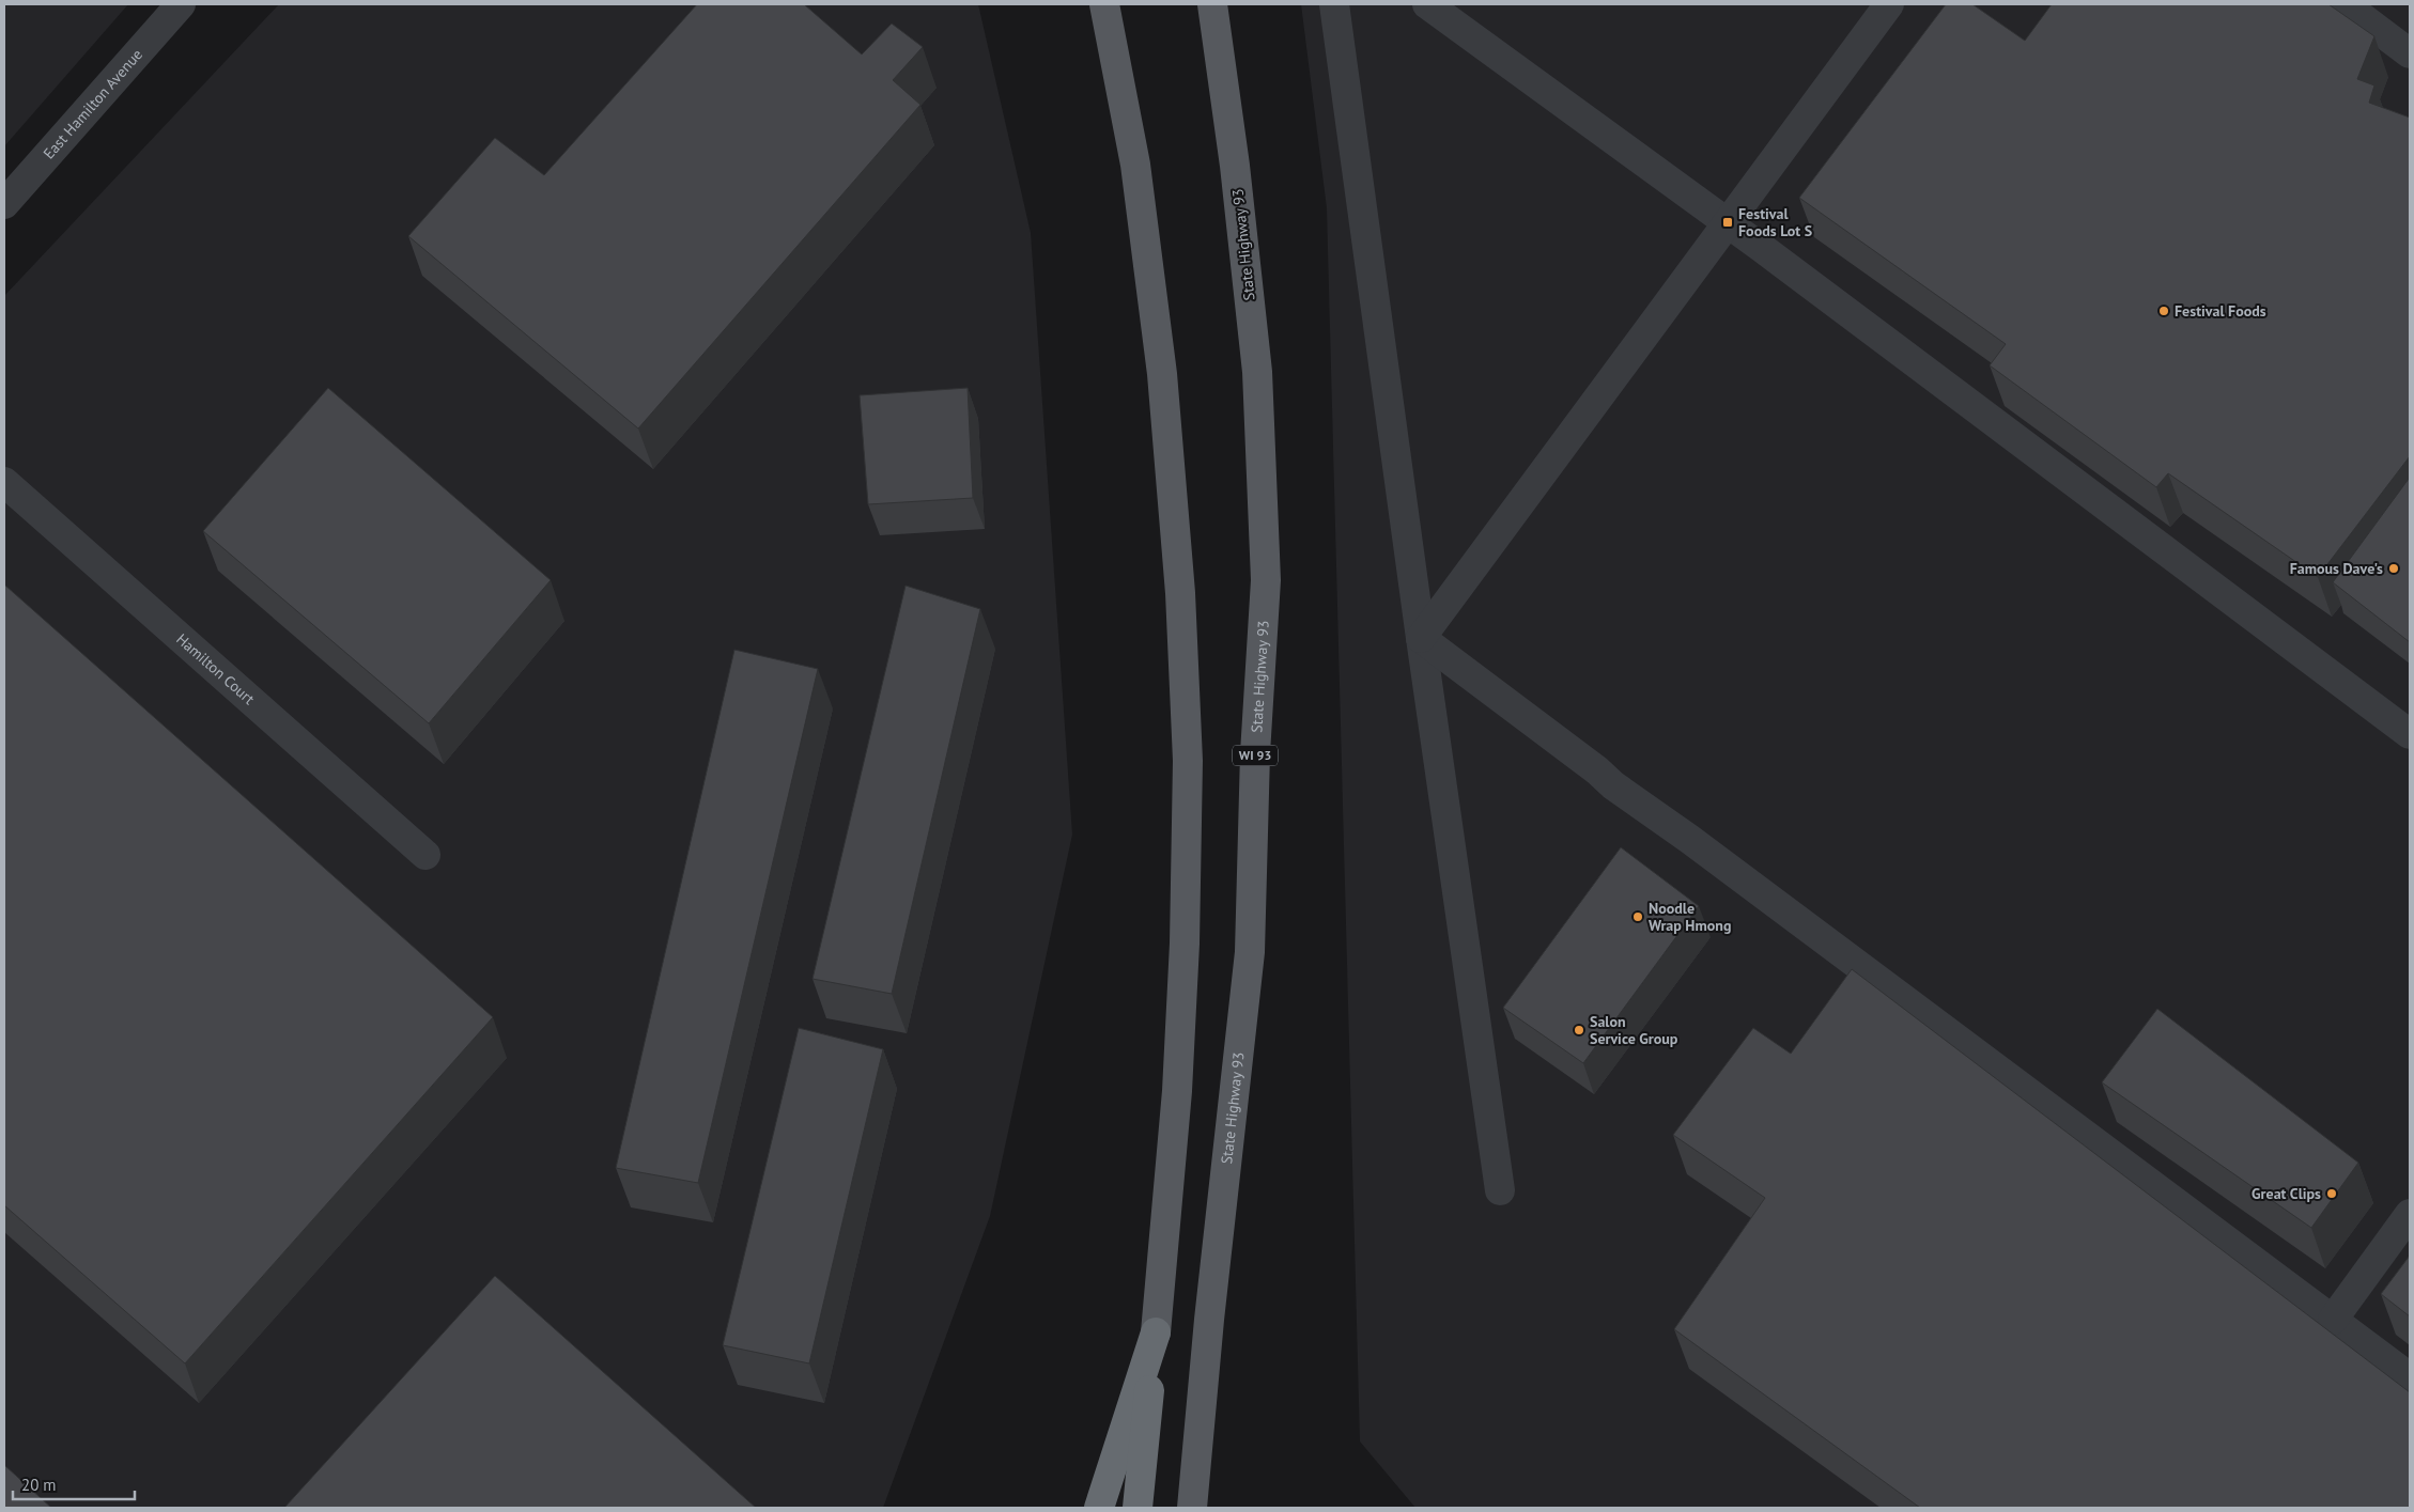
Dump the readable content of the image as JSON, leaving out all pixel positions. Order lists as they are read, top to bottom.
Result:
{
  "streets": {
    "main road": ["State Highway 93", "WI 93"],
    "street": ["East Hamilton Avenue", "Hamilton Court"]
  },
  "places": {
    "transit": ["Festival Foods Lot S"],
    "other": [
      "Festival Foods",
      "Famous Dave's",
      "Noodle Wrap Hmong",
      "Salon Service Group",
      "Great Clips"
    ]
  },
  "scale_bar": "20 m"
}
